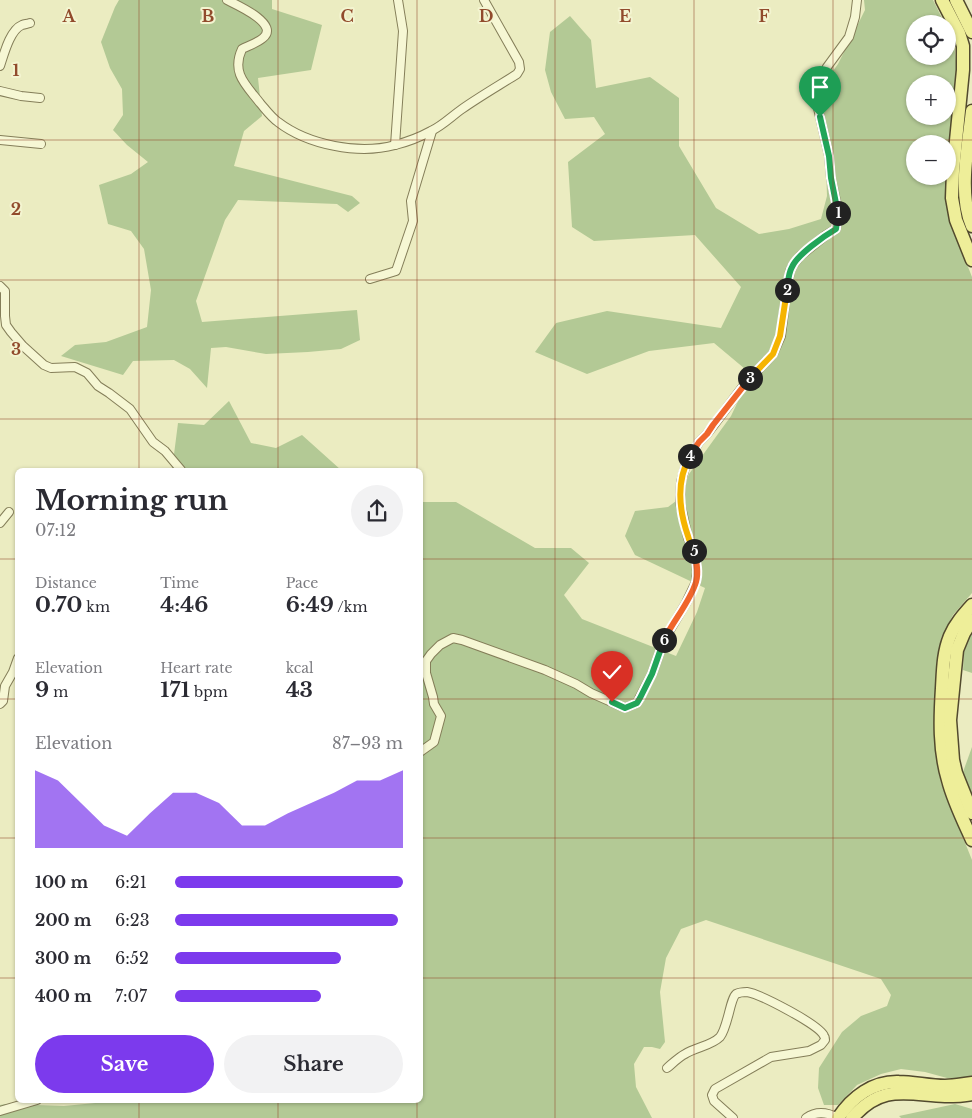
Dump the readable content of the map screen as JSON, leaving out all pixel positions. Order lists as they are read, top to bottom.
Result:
{
  "page": {
    "map_buttons": ["+", "−"],
    "pins": [
      "1",
      "2",
      "3",
      "4",
      "5",
      "6"
    ],
    "heading": ["Morning run", "07:12"],
    "stats": [
      ["Distance", "0.70 km"],
      ["Time", "4:46"],
      ["Pace", "6:49 /km"],
      ["Elevation", "9 m"],
      ["Heart rate", "171 bpm"],
      ["kcal", "43"]
    ],
    "chart": ["Elevation", "87–93 m"],
    "list": [
      {
        "name": "100 m",
        "note": "6:21"
      },
      {
        "name": "200 m",
        "note": "6:23"
      },
      {
        "name": "300 m",
        "note": "6:52"
      },
      {
        "name": "400 m",
        "note": "7:07"
      }
    ],
    "buttons": ["Save", "Share"]
  },
  "grid": {
    "columns": [
      "A",
      "B",
      "C",
      "D",
      "E",
      "F"
    ],
    "rows": ["1", "2", "3"]
  }
}
